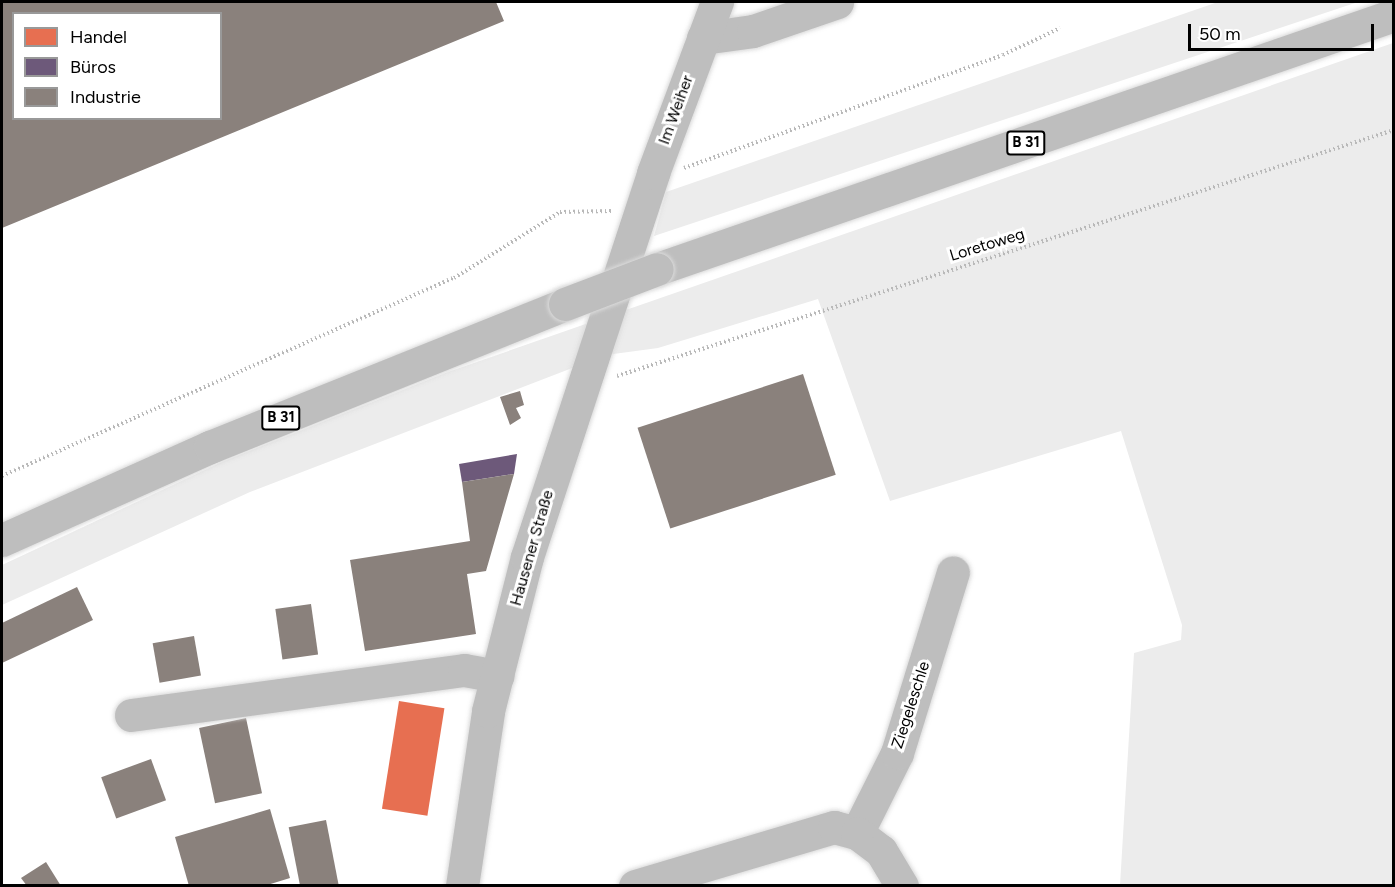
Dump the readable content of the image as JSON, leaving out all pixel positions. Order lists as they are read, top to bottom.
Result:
{
  "streets": {
    "main road": [
      "Im Weiher",
      "B 31",
      "Hausener Straße",
      "Ziegeleschle"
    ],
    "path": ["Loretoweg"]
  },
  "crossings": [
    ["Im Weiher", "Hausener Straße"],
    ["Loretoweg", "Hausener Straße"]
  ],
  "legend": ["Handel", "Büros", "Industrie"],
  "scale_bar": "50 m"
}
